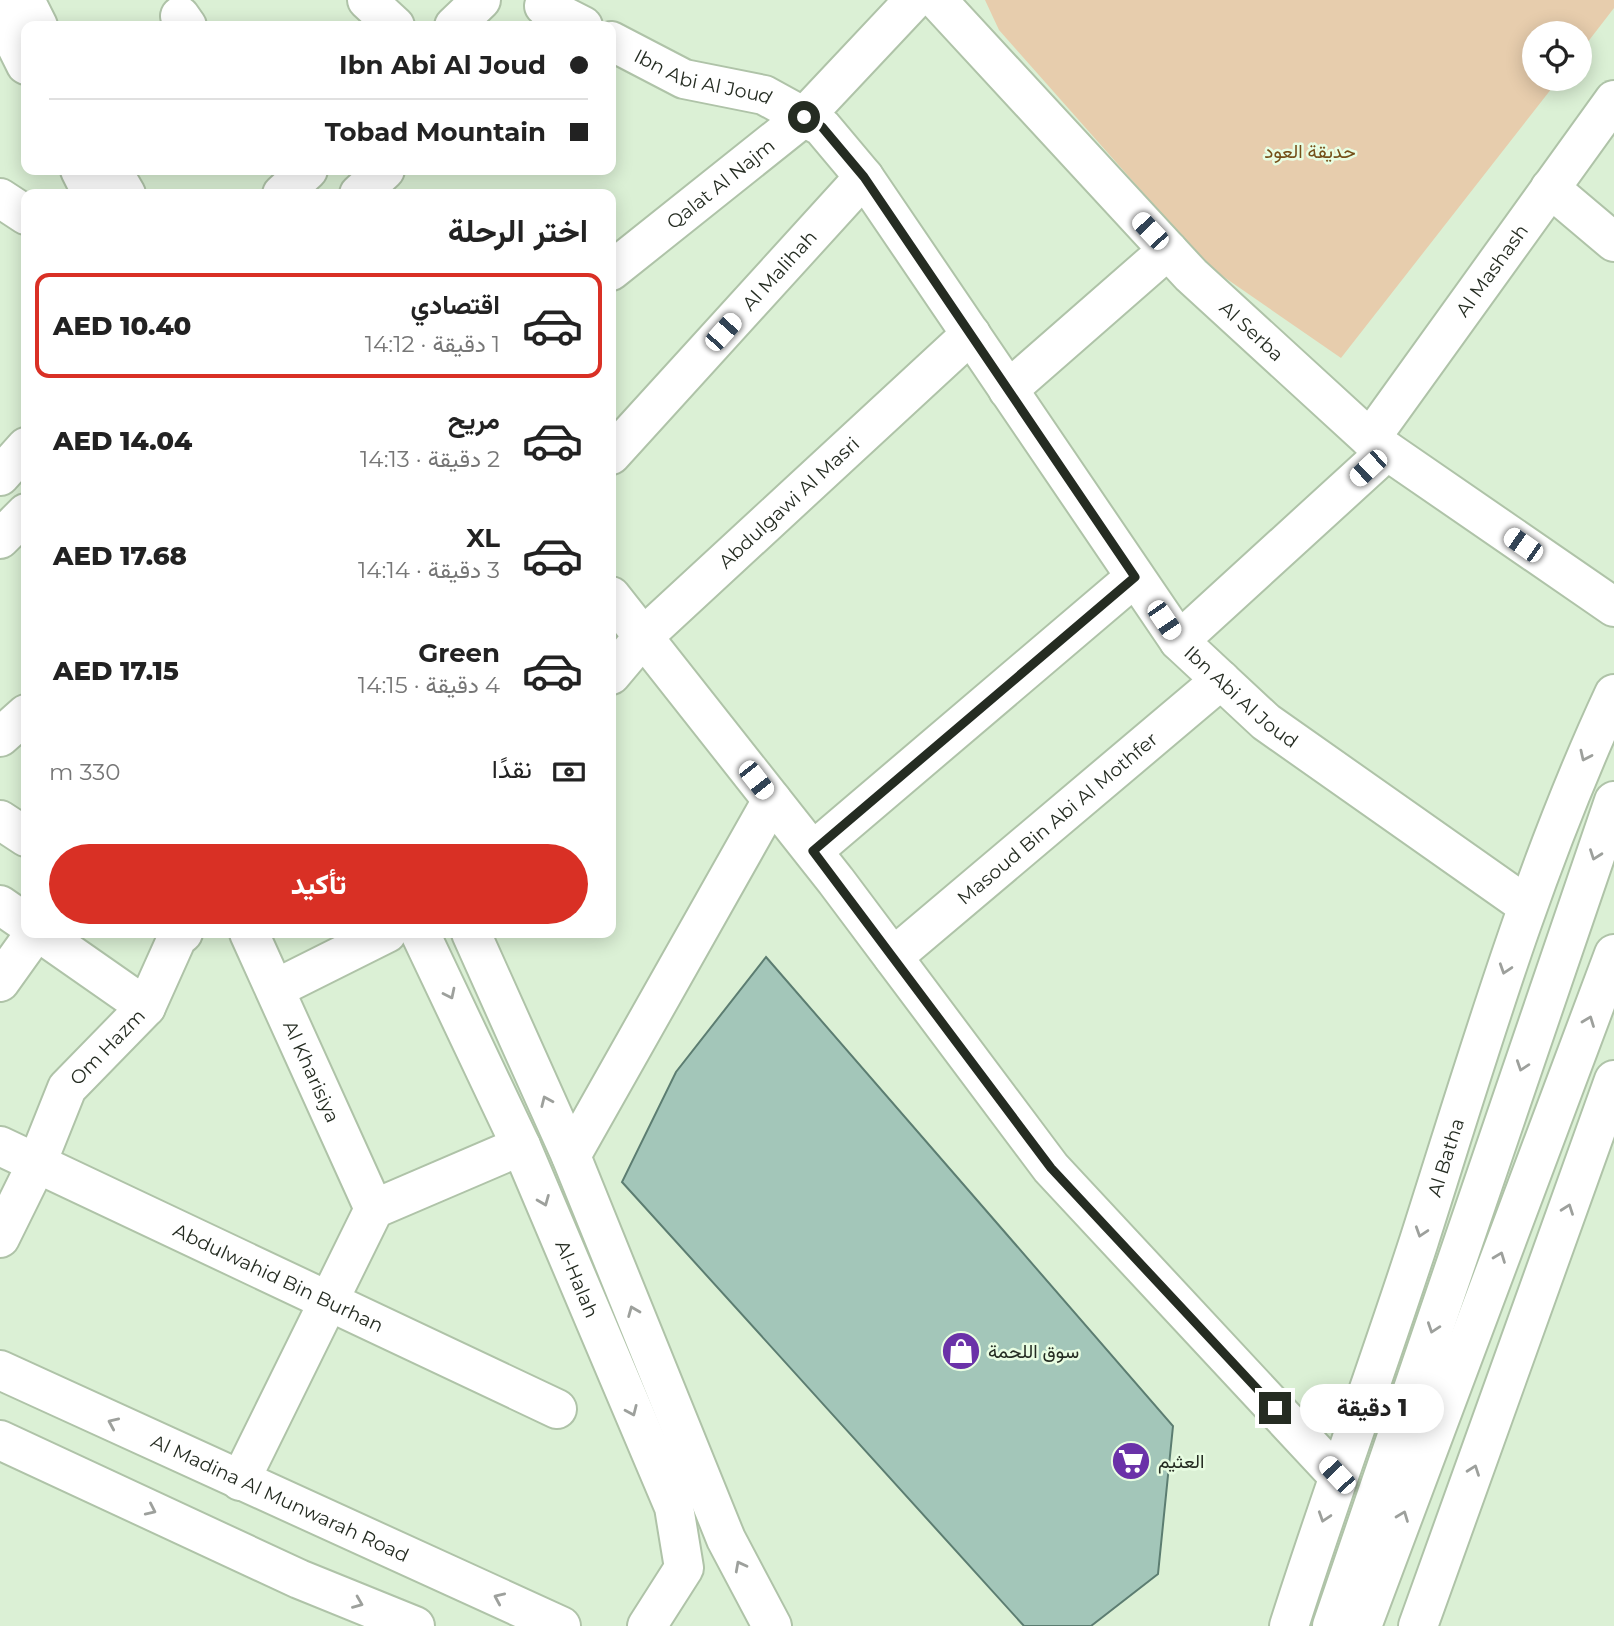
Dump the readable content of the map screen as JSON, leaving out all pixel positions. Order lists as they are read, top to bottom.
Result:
{
  "streets": {
    "street": [
      "Ibn Abi Al Joud",
      "Qalat Al Najm",
      "Al Malihah",
      "Al Mashash",
      "Al Serba",
      "Abdulgawi Al Masri",
      "Masoud Bin Abi Al Mothfer",
      "Om Hazm",
      "Al Kharisiya",
      "Al Batha",
      "Al-Halah",
      "Abdulwahid Bin Burhan",
      "Al Madina Al Munwarah Road"
    ]
  },
  "crossings": [
    ["Ibn Abi Al Joud", "Qalat Al Najm"],
    ["Ibn Abi Al Joud", "Al Malihah"],
    ["Ibn Abi Al Joud", "Al Mashash"],
    ["Ibn Abi Al Joud", "Abdulgawi Al Masri"],
    ["Ibn Abi Al Joud", "Masoud Bin Abi Al Mothfer"],
    ["Ibn Abi Al Joud", "Al Batha"],
    ["Al Mashash", "Al Serba"],
    ["Om Hazm", "Abdulwahid Bin Burhan"]
  ],
  "parks": ["حديقة العود"],
  "places": {
    "shop": ["سوق اللحمة"],
    "supermarket": ["العثيم"]
  },
  "page": {
    "banner": ["Ibn Abi Al Joud", "Tobad Mountain"],
    "heading": "اختر الرحلة",
    "list": [
      {
        "name": "اقتصادي",
        "note": "1 دقيقة · 14:12",
        "value": "AED 10.40"
      },
      {
        "name": "مريح",
        "note": "2 دقيقة · 14:13",
        "value": "AED 14.04"
      },
      {
        "name": "XL",
        "note": "3 دقيقة · 14:14",
        "value": "AED 17.68"
      },
      {
        "name": "Green",
        "note": "4 دقيقة · 14:15",
        "value": "AED 17.15"
      }
    ],
    "pay": ["نقدًا", "330 m"],
    "buttons": "تأكيد",
    "bubble": "1 دقيقة"
  }
}
